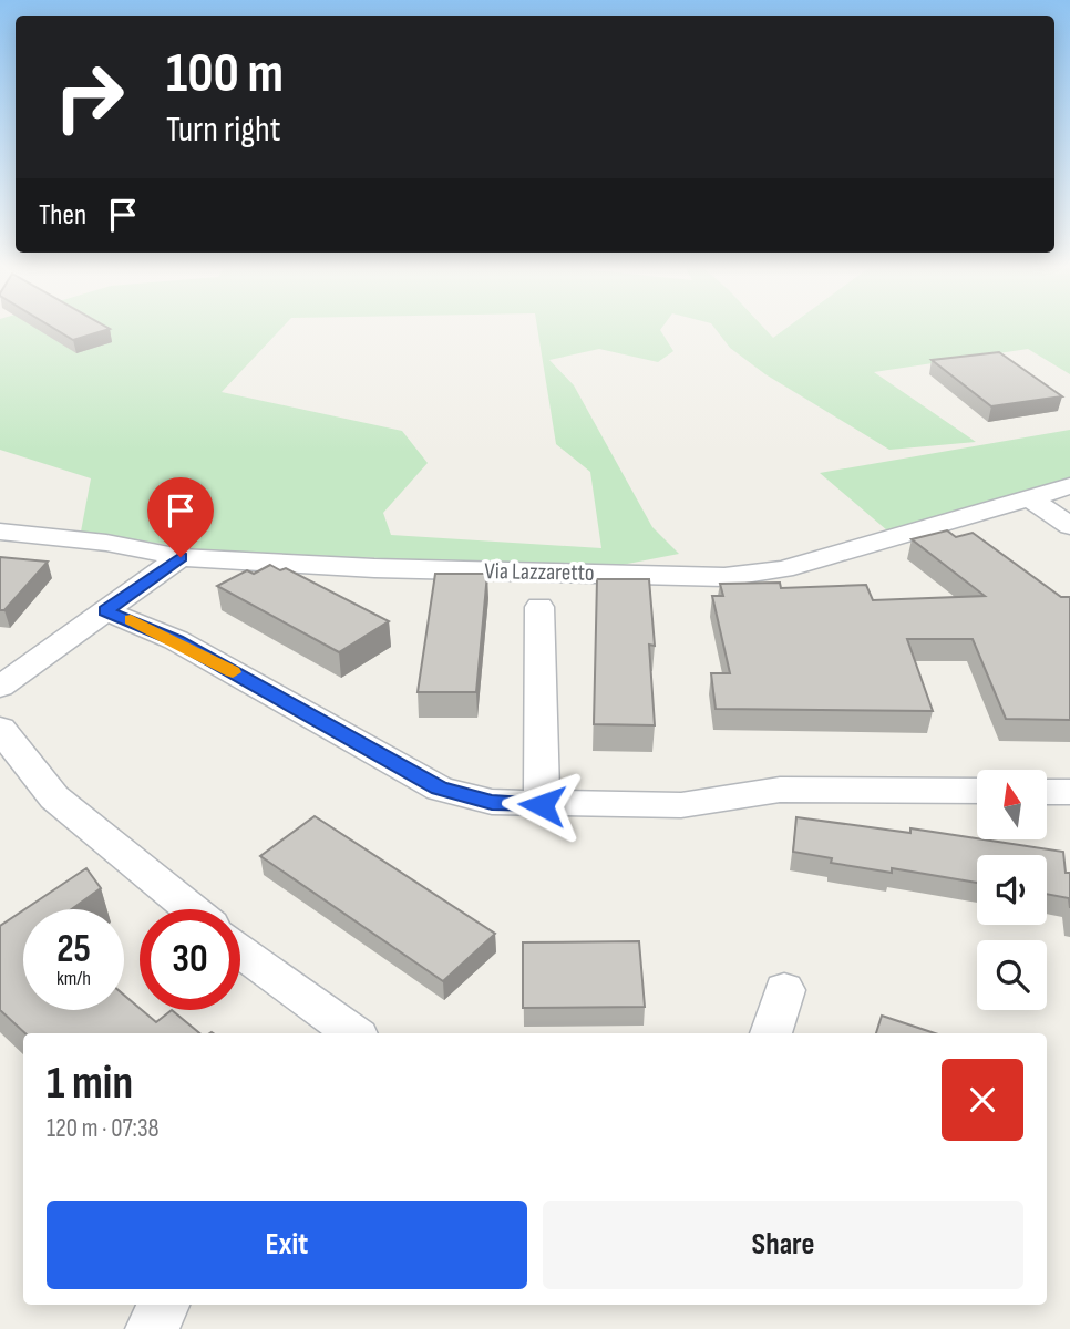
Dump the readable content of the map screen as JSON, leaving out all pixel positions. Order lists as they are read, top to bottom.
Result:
{
  "streets": {
    "street": ["Via Lazzaretto"]
  },
  "north": "top",
  "page": {
    "turn": ["100 m", "Turn right"],
    "then": "Then",
    "speed": "25 km/h",
    "limit": "30",
    "heading": ["1 min", "120 m · 07:38"],
    "buttons": ["Exit", "Share"]
  }
}
